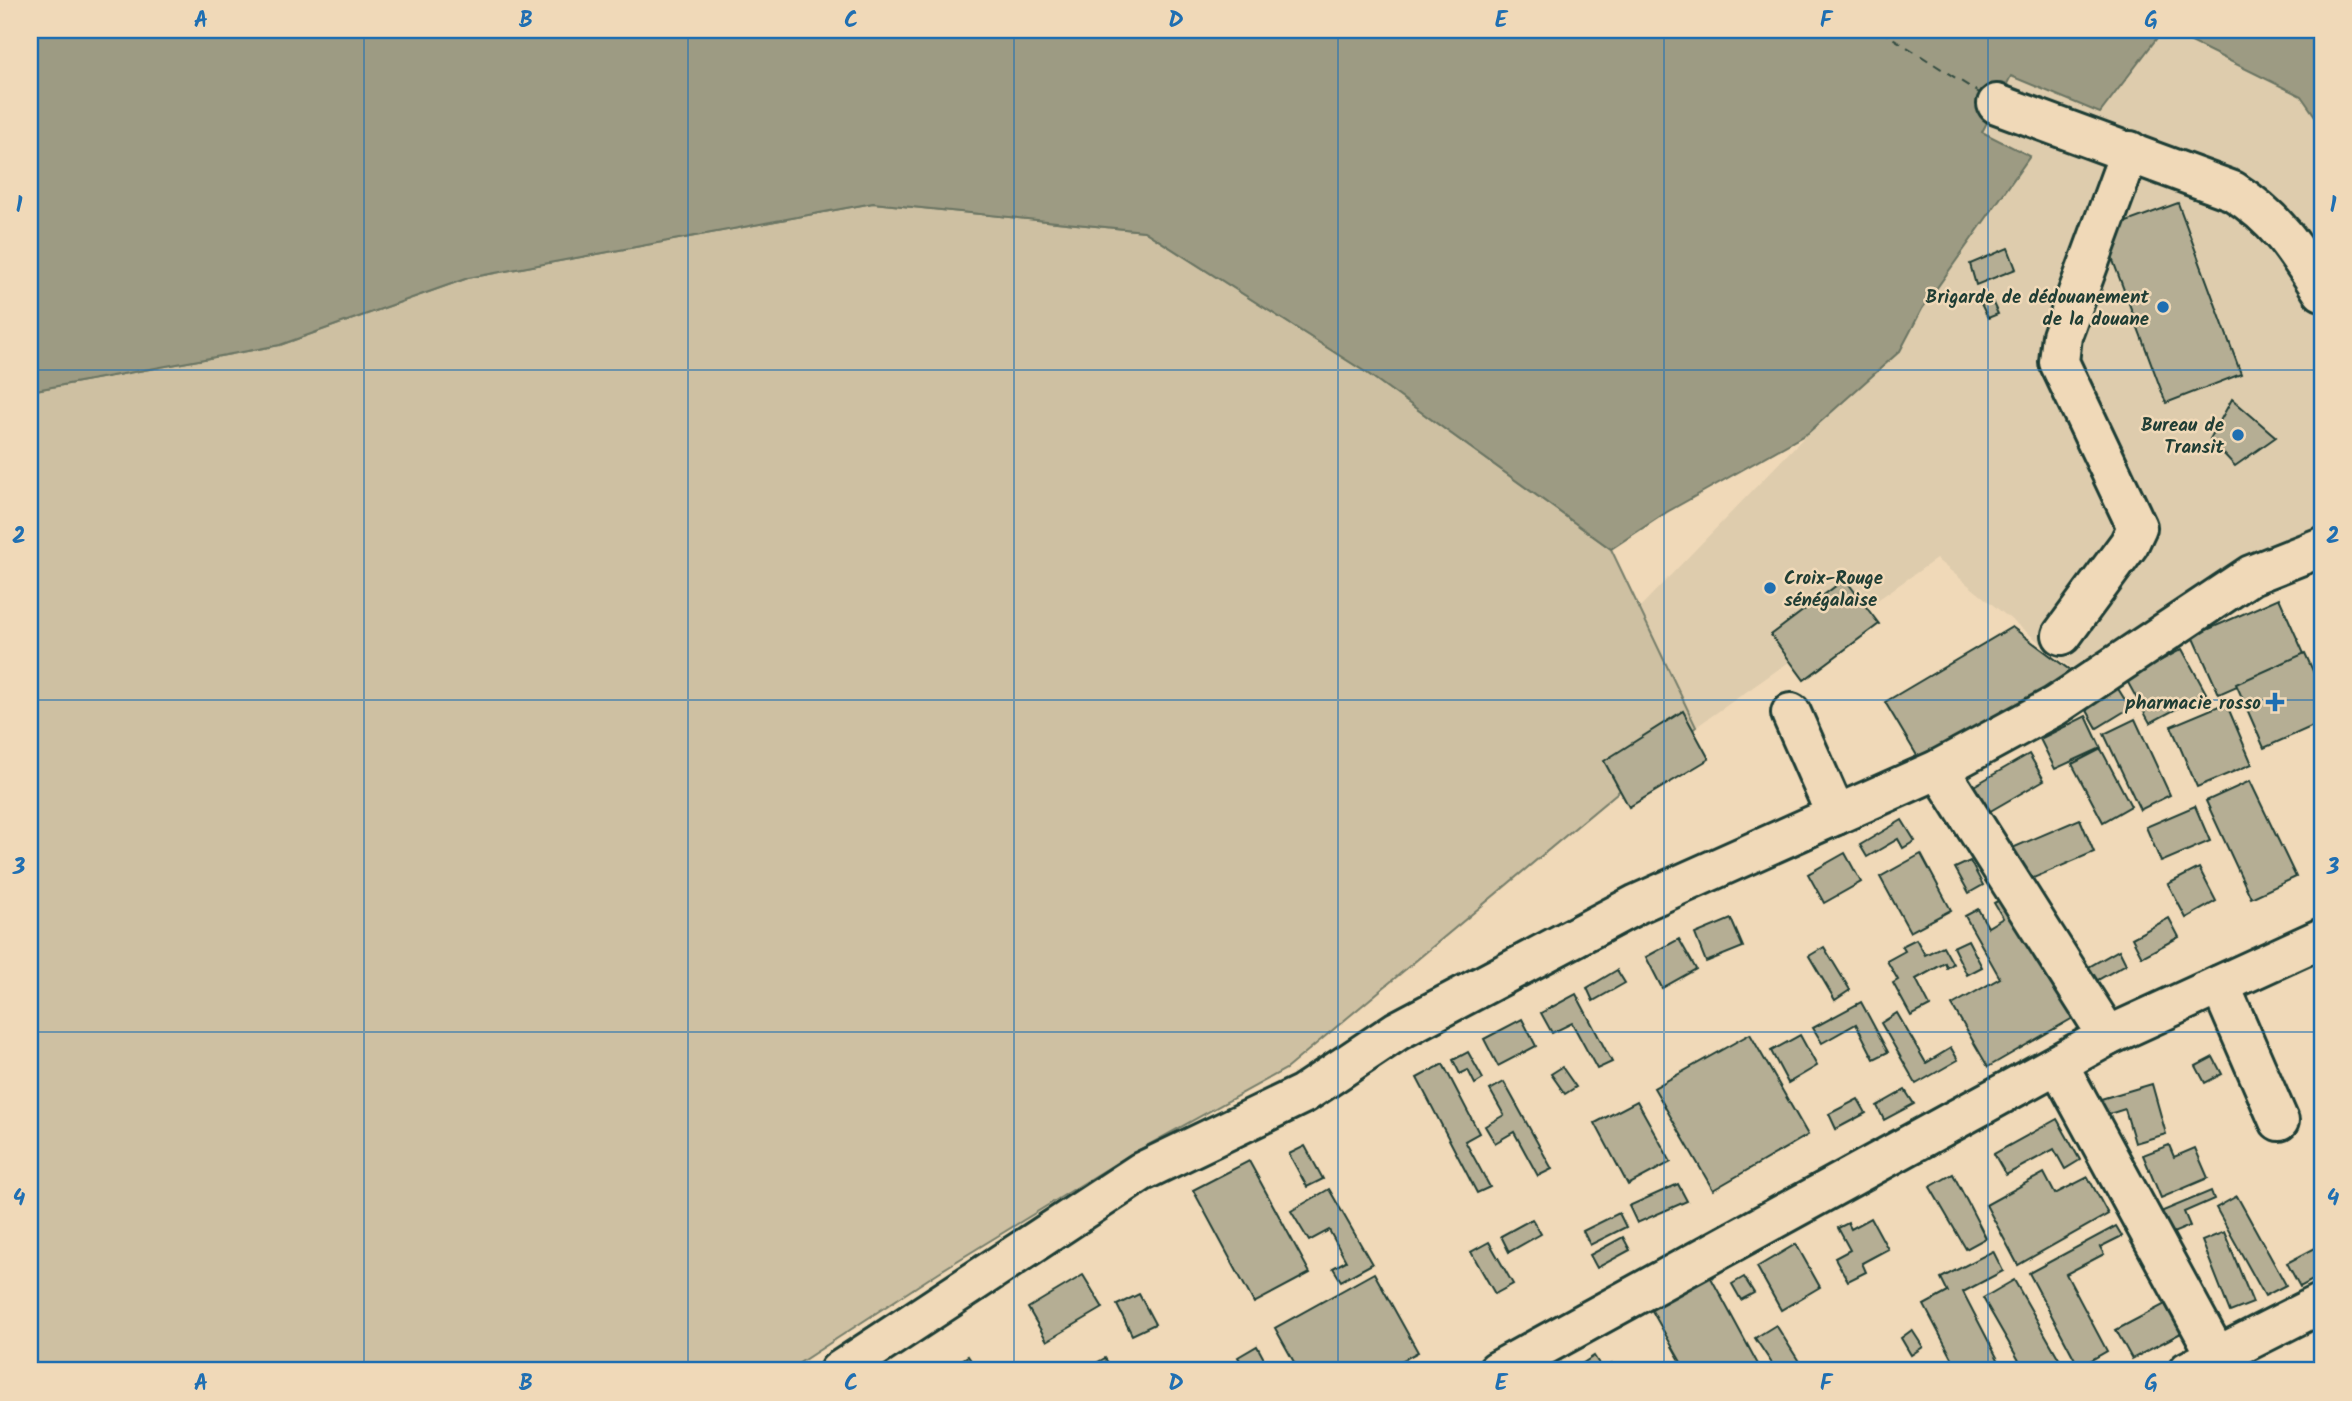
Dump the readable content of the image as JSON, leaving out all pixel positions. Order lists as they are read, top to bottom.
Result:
{
  "places": {
    "other": ["Brigarde de dédouanement de la douane", "Bureau de Transit", "Croix-Rouge sénégalaise"],
    "health": ["pharmacie rosso"]
  },
  "grid": {
    "columns": [
      "A",
      "B",
      "C",
      "D",
      "E",
      "F",
      "G"
    ],
    "rows": [
      "1",
      "2",
      "3",
      "4"
    ]
  }
}
